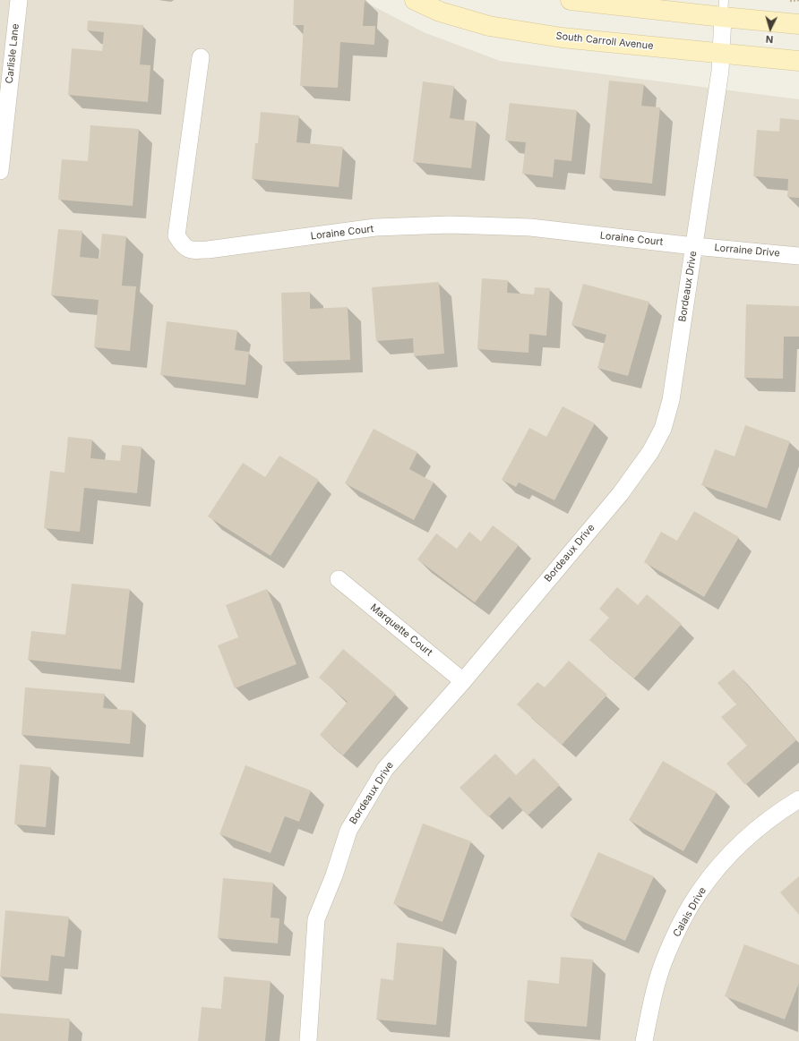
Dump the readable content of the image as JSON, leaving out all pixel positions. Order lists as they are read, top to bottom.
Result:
{
  "streets": {
    "main road": ["South Carroll Avenue"],
    "street": [
      "Carlisle Lane",
      "Loraine Court",
      "Lorraine Drive",
      "Bordeaux Drive",
      "Marquette Court",
      "Calais Drive"
    ]
  },
  "crossings": [
    ["South Carroll Avenue", "Bordeaux Drive"],
    ["Loraine Court", "Lorraine Drive"],
    ["Loraine Court", "Bordeaux Drive"],
    ["Lorraine Drive", "Bordeaux Drive"],
    ["Bordeaux Drive", "Marquette Court"]
  ],
  "north": "bottom"
}
